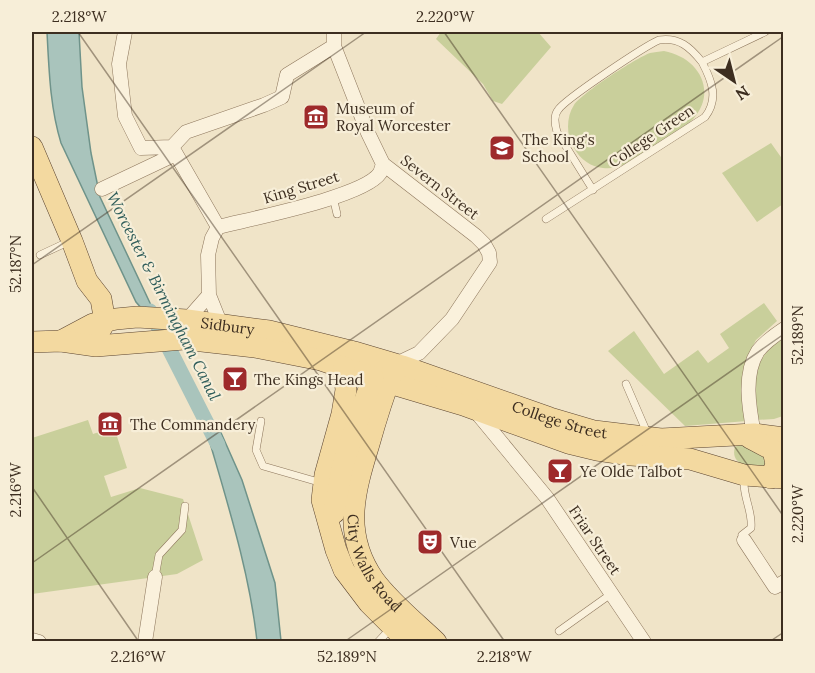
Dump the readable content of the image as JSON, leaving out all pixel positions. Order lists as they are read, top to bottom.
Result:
{
  "streets": {
    "main road": ["Sidbury", "College Street", "City Walls Road"],
    "street": ["King Street", "Severn Street", "Friar Street"],
    "lane": ["College Green"]
  },
  "crossings": [
    ["King Street", "Severn Street"],
    ["Severn Street", "Sidbury"],
    ["Severn Street", "College Street"],
    ["Severn Street", "City Walls Road"],
    ["Sidbury", "College Street"],
    ["Sidbury", "City Walls Road"],
    ["College Street", "Friar Street"],
    ["College Street", "City Walls Road"]
  ],
  "water": ["Worcester & Birmingham Canal"],
  "places": {
    "museum": ["Museum of Royal Worcester", "The Commandery"],
    "school or university": ["The King's School"],
    "bar": ["The Kings Head", "Ye Olde Talbot"],
    "theatre": ["Vue"]
  },
  "north": "bottom right",
  "coordinates": [
    "2.218°W",
    "2.220°W",
    "52.187°N",
    "52.189°N",
    "2.216°W"
  ]
}
